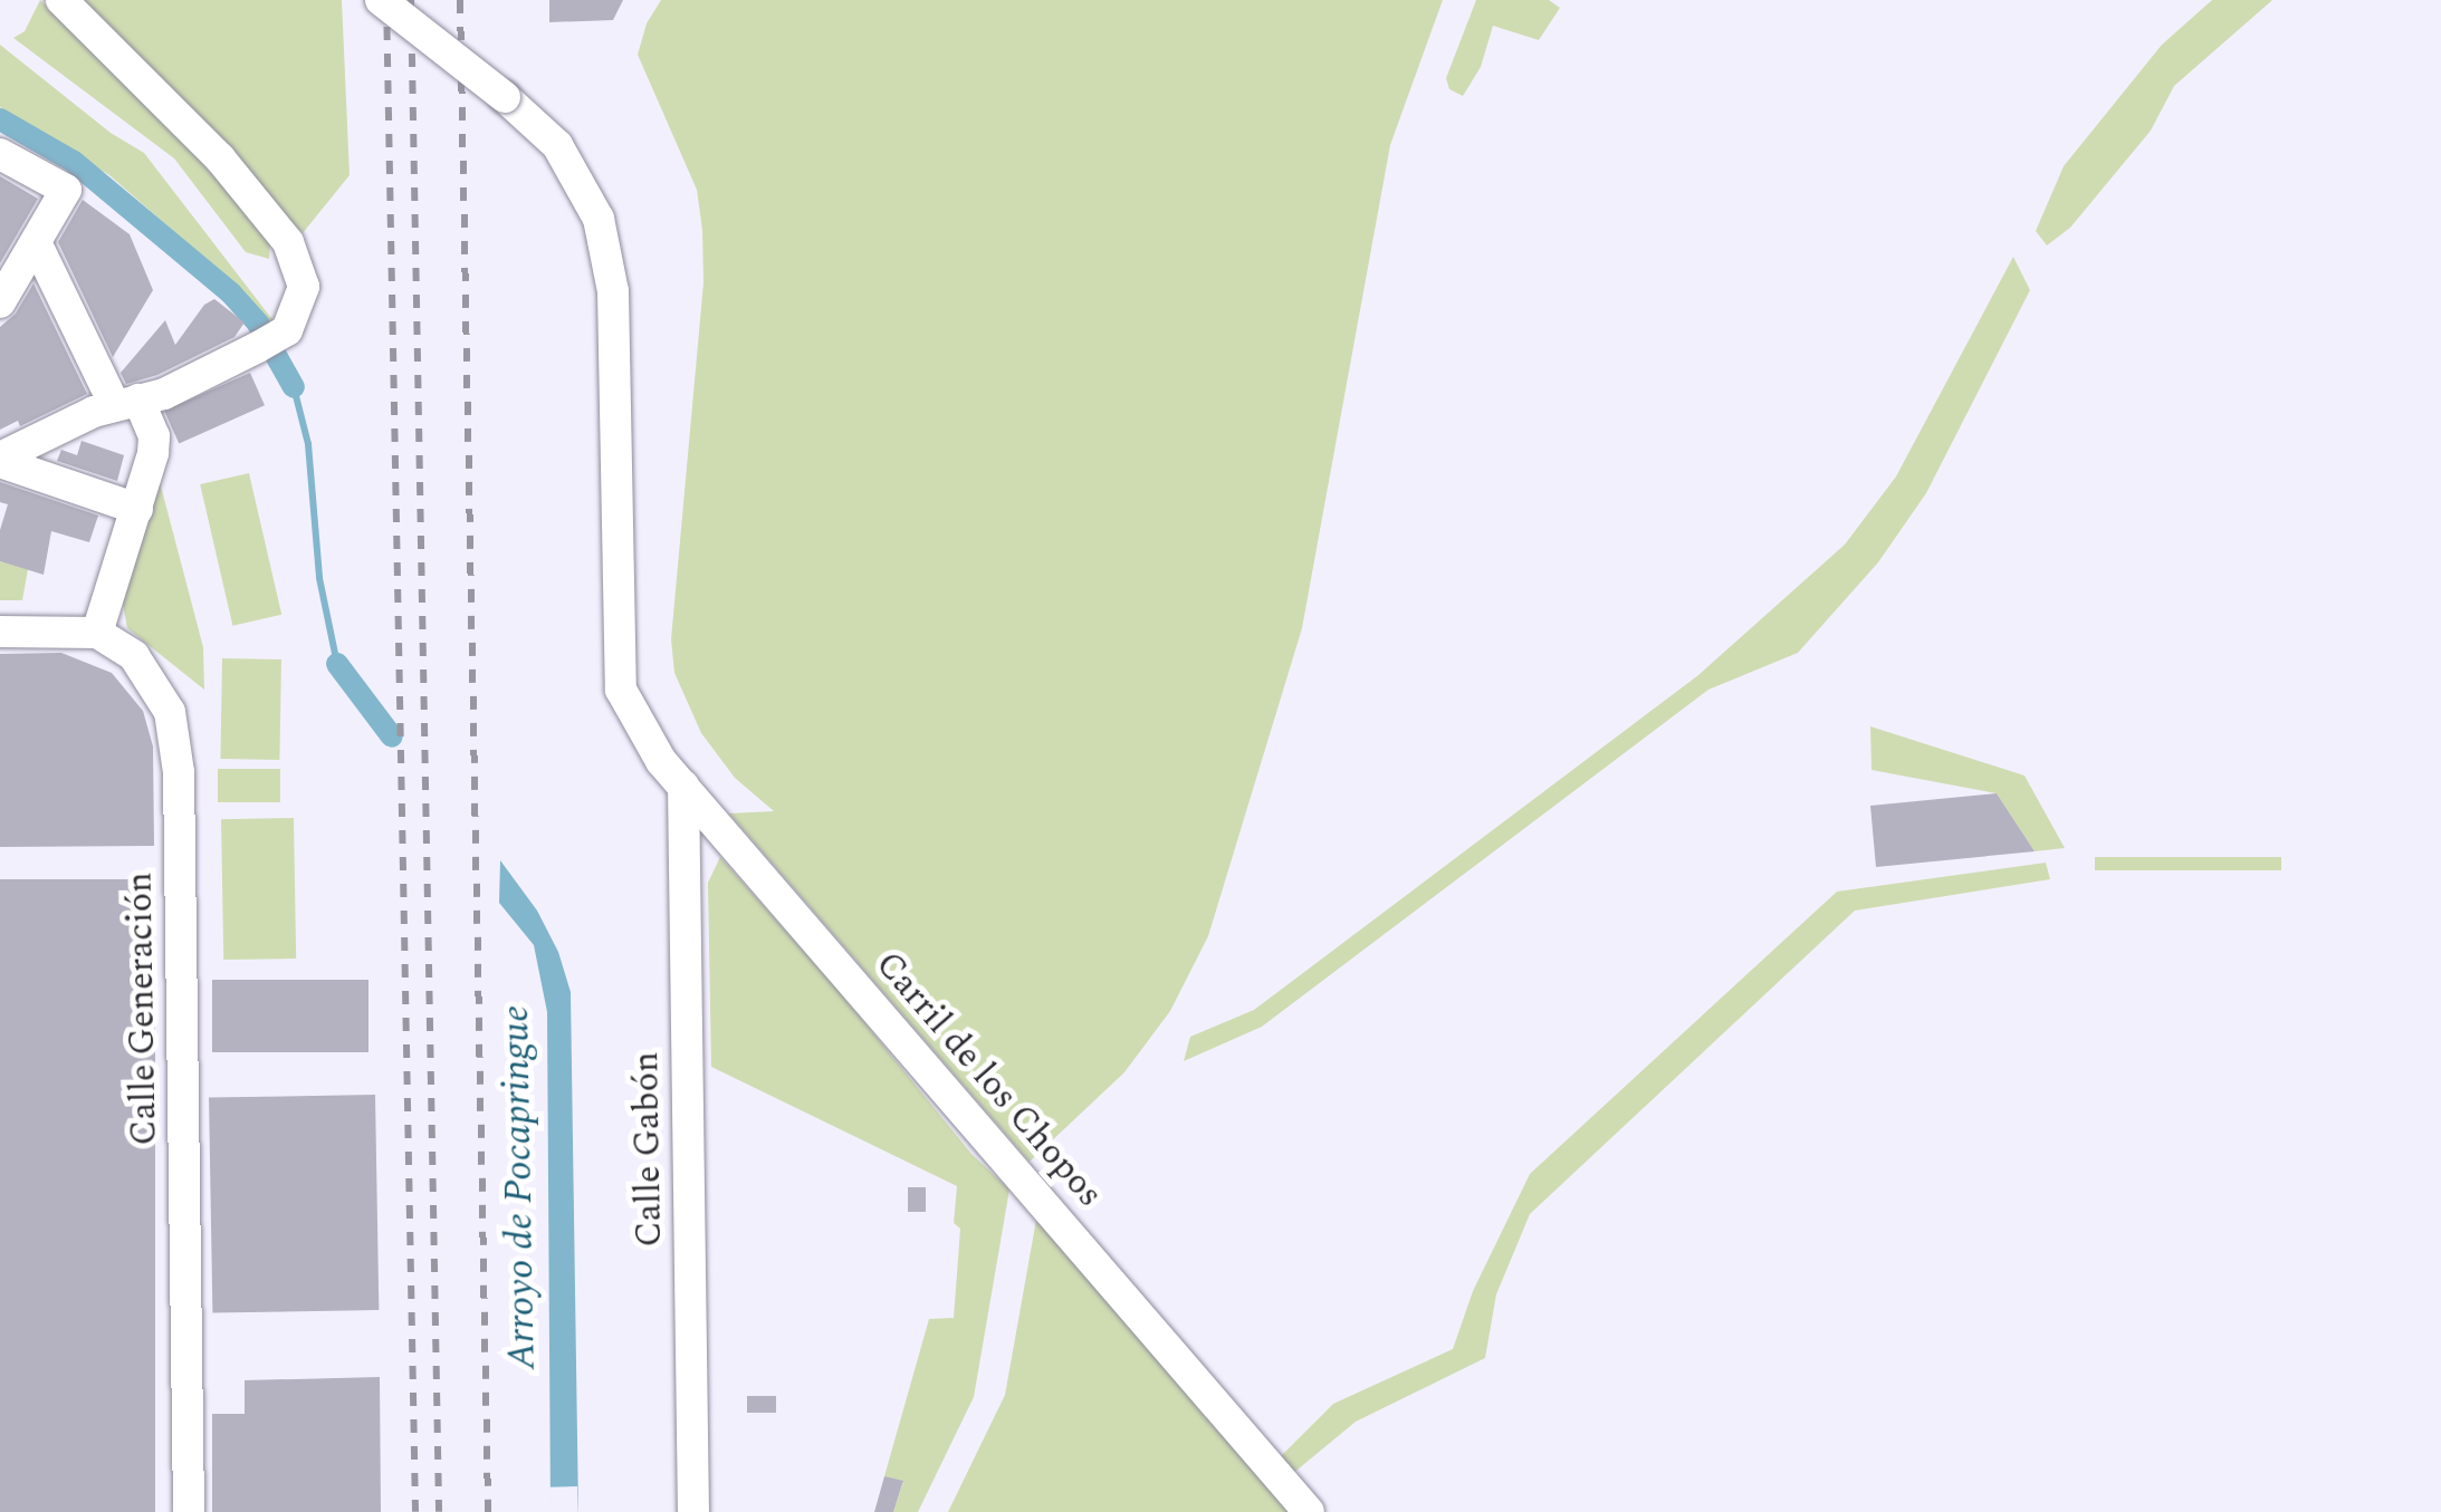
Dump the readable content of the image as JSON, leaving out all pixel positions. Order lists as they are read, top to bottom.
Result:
{
  "streets": {
    "street": ["Calle Generación", "Carril de los Chopos", "Calle Gabón"]
  },
  "crossings": [
    ["Carril de los Chopos", "Calle Gabón"]
  ],
  "water": ["Arroyo de Pocapringue"]
}
